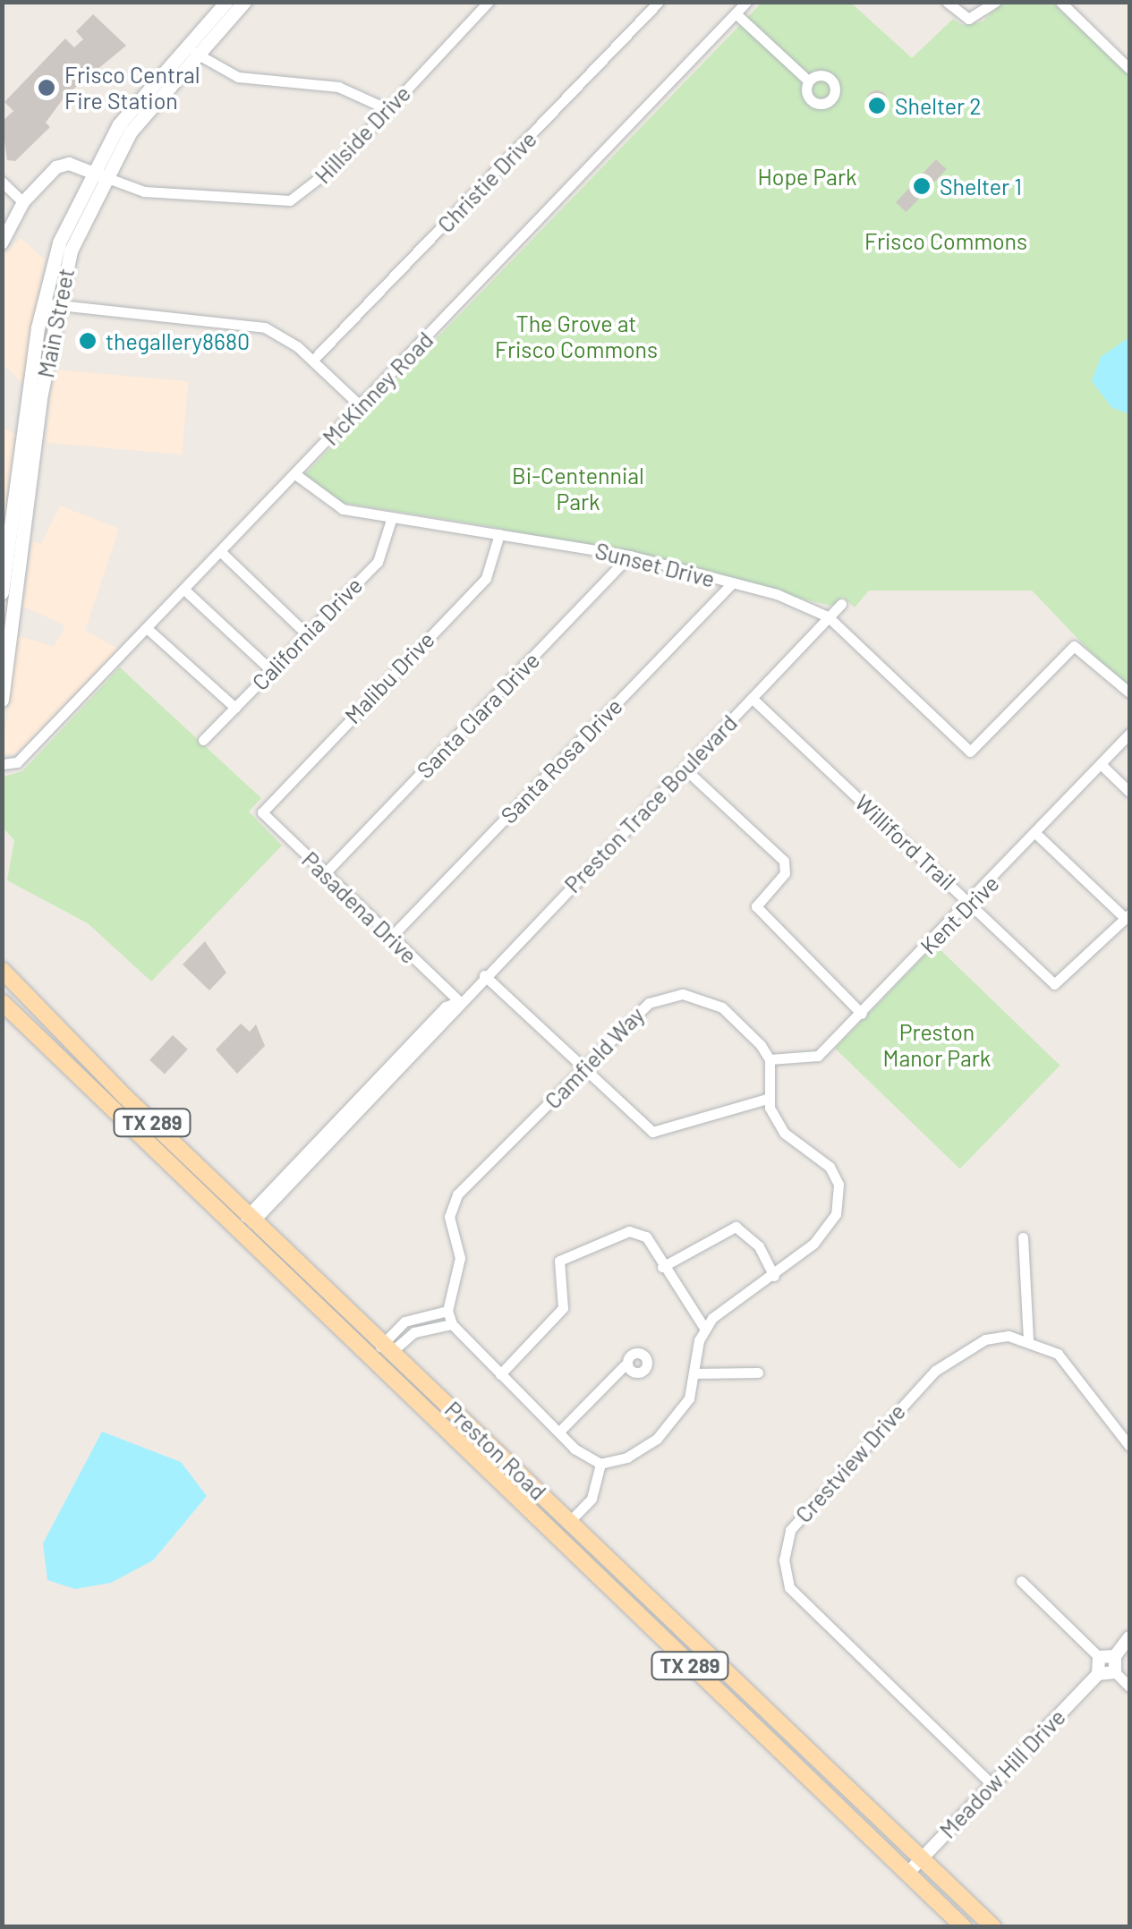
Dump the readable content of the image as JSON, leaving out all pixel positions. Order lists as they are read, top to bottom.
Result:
{
  "streets": {
    "main road": ["Main Street", "TX 289", "Preston Road"],
    "street": [
      "Hillside Drive",
      "Christie Drive",
      "McKinney Road",
      "Sunset Drive",
      "California Drive",
      "Malibu Drive",
      "Santa Clara Drive",
      "Santa Rosa Drive",
      "Preston Trace Boulevard",
      "Williford Trail",
      "Pasadena Drive",
      "Kent Drive",
      "Camfield Way",
      "Crestview Drive",
      "Meadow Hill Drive"
    ]
  },
  "crossings": [
    ["Hillside Drive", "Main Street"],
    ["McKinney Road", "Sunset Drive"],
    ["Sunset Drive", "California Drive"],
    ["Sunset Drive", "Malibu Drive"],
    ["Sunset Drive", "Santa Clara Drive"],
    ["Sunset Drive", "Santa Rosa Drive"],
    ["Sunset Drive", "Preston Trace Boulevard"],
    ["Malibu Drive", "Pasadena Drive"],
    ["Santa Clara Drive", "Pasadena Drive"],
    ["Santa Rosa Drive", "Pasadena Drive"],
    ["Preston Trace Boulevard", "Williford Trail"],
    ["Preston Trace Boulevard", "Pasadena Drive"],
    ["Preston Trace Boulevard", "Preston Road"],
    ["Williford Trail", "Kent Drive"],
    ["Kent Drive", "Camfield Way"],
    ["Preston Road", "Meadow Hill Drive"],
    ["Crestview Drive", "Meadow Hill Drive"]
  ],
  "parks": [
    "Hope Park",
    "Frisco Commons",
    "The Grove at Frisco Commons",
    "Bi-Centennial Park",
    "Preston Manor Park"
  ],
  "places": [
    "Frisco Central Fire Station",
    "Shelter 2",
    "Shelter 1",
    "thegallery8680"
  ]
}
